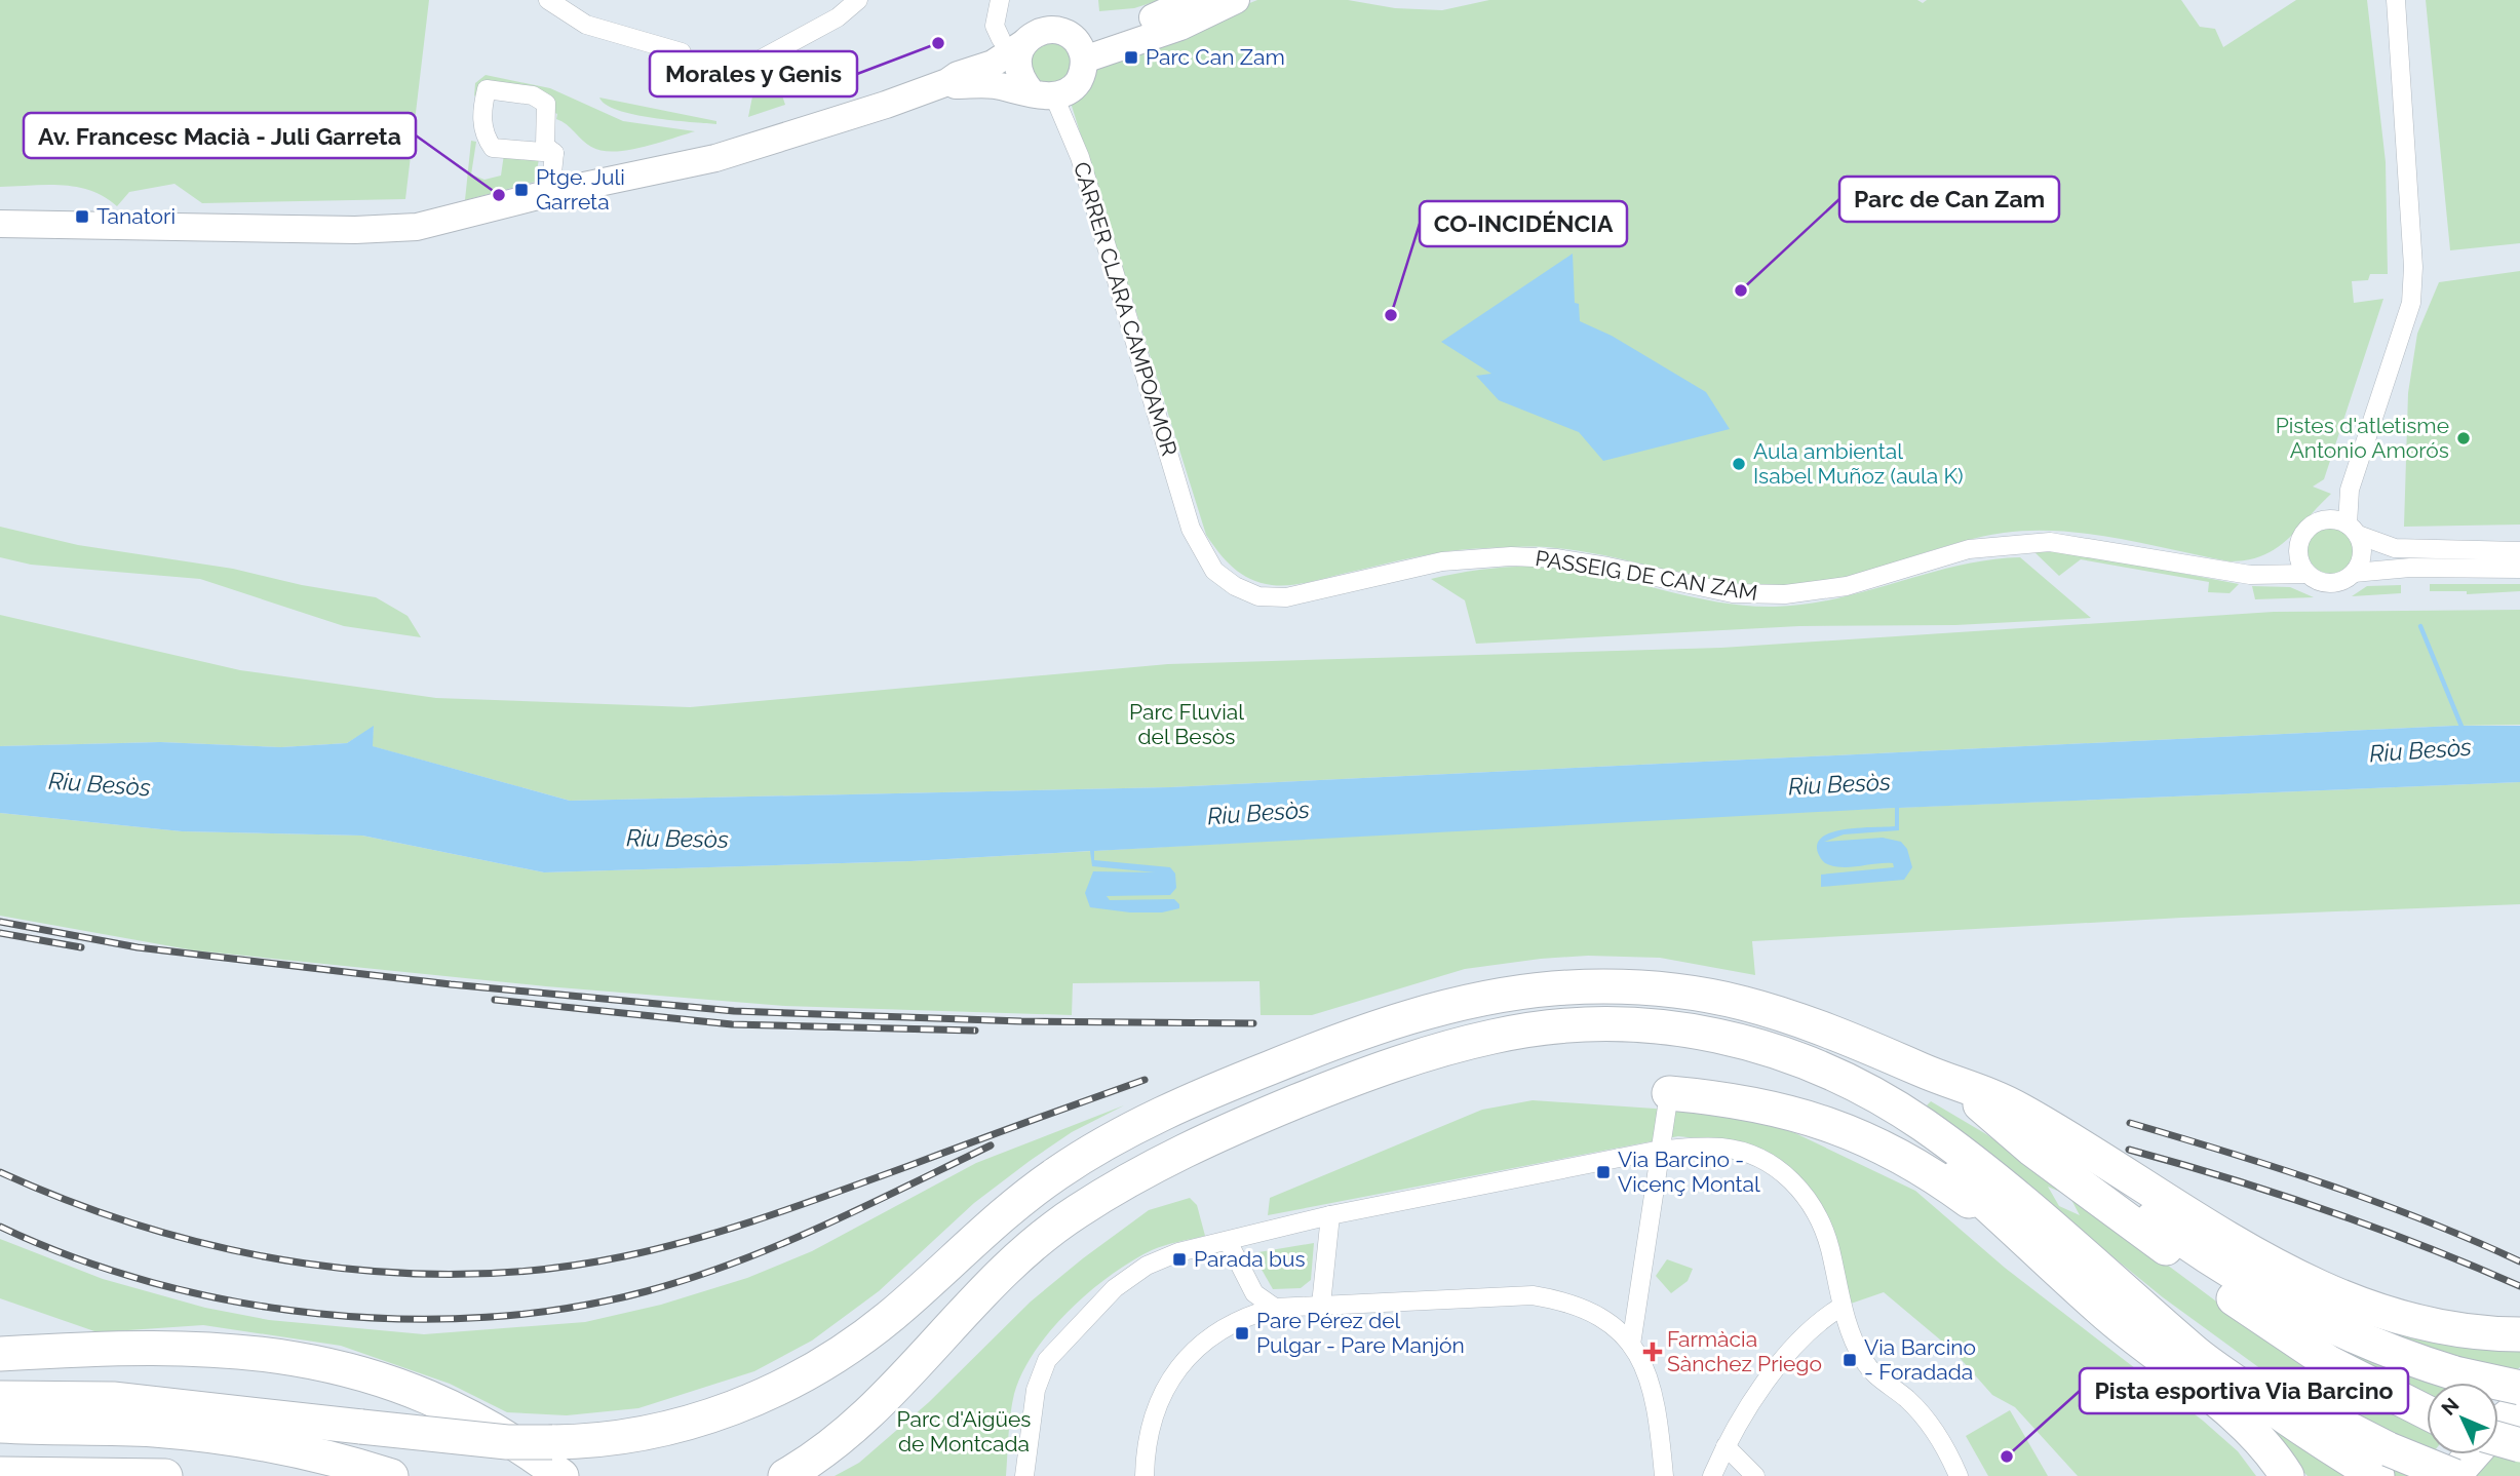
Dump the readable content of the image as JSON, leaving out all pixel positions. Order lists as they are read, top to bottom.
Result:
{
  "streets": {
    "street": ["CARRER CLARA CAMPOAMOR", "PASSEIG DE CAN ZAM"]
  },
  "crossings": [
    ["CARRER CLARA CAMPOAMOR", "PASSEIG DE CAN ZAM"]
  ],
  "water": ["Riu Besòs"],
  "parks": ["Parc Fluvial del Besòs", "Parc d'Aigües de Montcada"],
  "places": {
    "other": [
      "Morales y Genis",
      "Av. Francesc Macià - Juli Garreta",
      "Parc de Can Zam",
      "CO-INCIDÉNCIA",
      "Pistes d'atletisme Antonio Amorós",
      "Aula ambiental Isabel Muñoz (aula K)",
      "Pista esportiva Via Barcino"
    ],
    "transit": [
      "Parc Can Zam",
      "Ptge. Juli Garreta",
      "Tanatori",
      "Via Barcino - Vicenç Montal",
      "Parada bus",
      "Pare Pérez del Pulgar - Pare Manjón",
      "Via Barcino - Foradada"
    ],
    "health": ["Farmàcia Sànchez Priego"]
  },
  "north": "top left"
}
